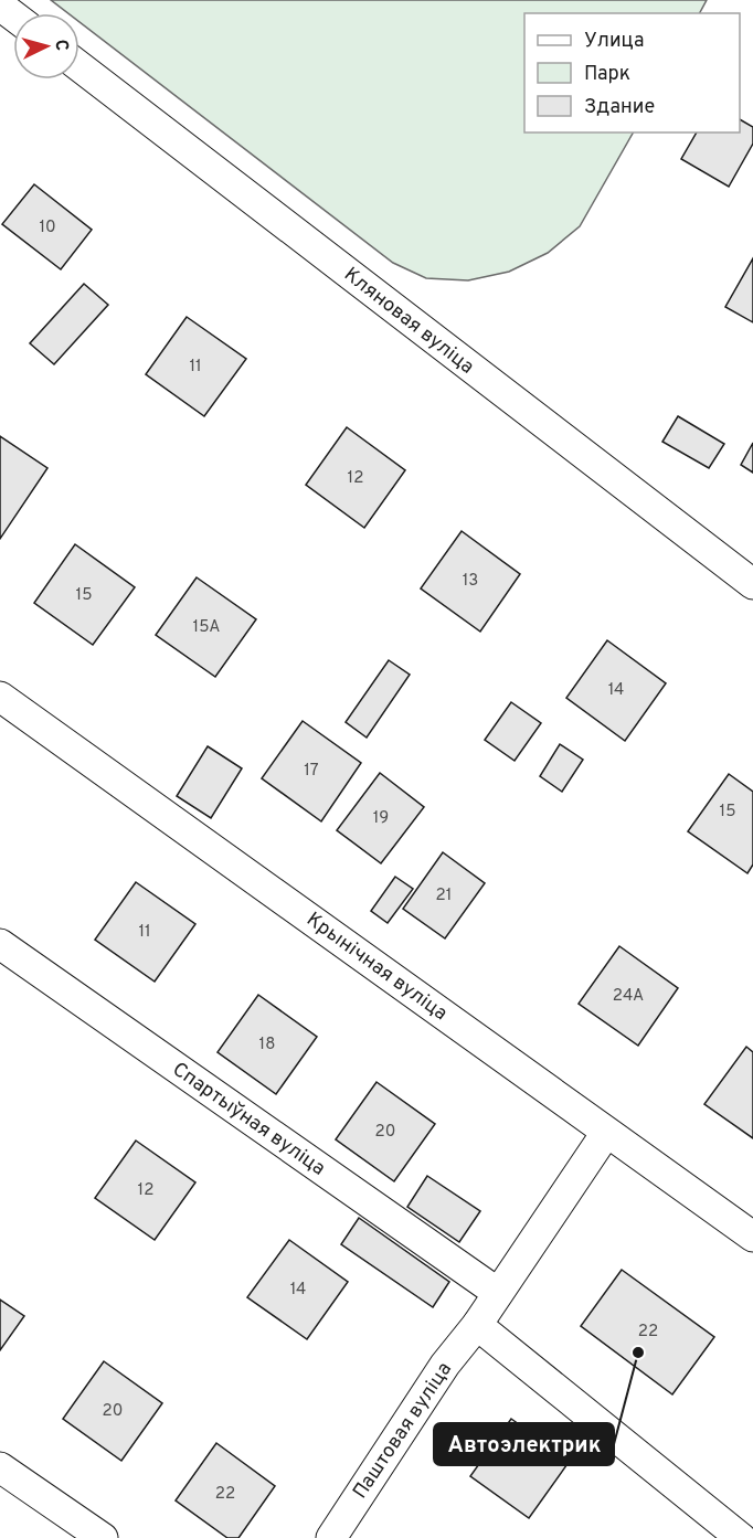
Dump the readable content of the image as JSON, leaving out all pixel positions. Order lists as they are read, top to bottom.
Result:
{
  "streets": {
    "street": [
      "Кляновая вуліца",
      "Крынічная вуліца",
      "Спартыўная вуліца",
      "Паштовая вуліца"
    ]
  },
  "crossings": [
    ["Крынічная вуліца", "Паштовая вуліца"],
    ["Спартыўная вуліца", "Паштовая вуліца"]
  ],
  "places": ["Автоэлектрик"],
  "house_numbers": [
    "10",
    "11",
    "12",
    "13",
    "15",
    "15А",
    "14",
    "17",
    "15",
    "19",
    "21",
    "11",
    "24А",
    "18",
    "20",
    "12",
    "14",
    "22",
    "20",
    "22"
  ],
  "legend": ["Улица", "Парк", "Здание"],
  "north": "right"
}
